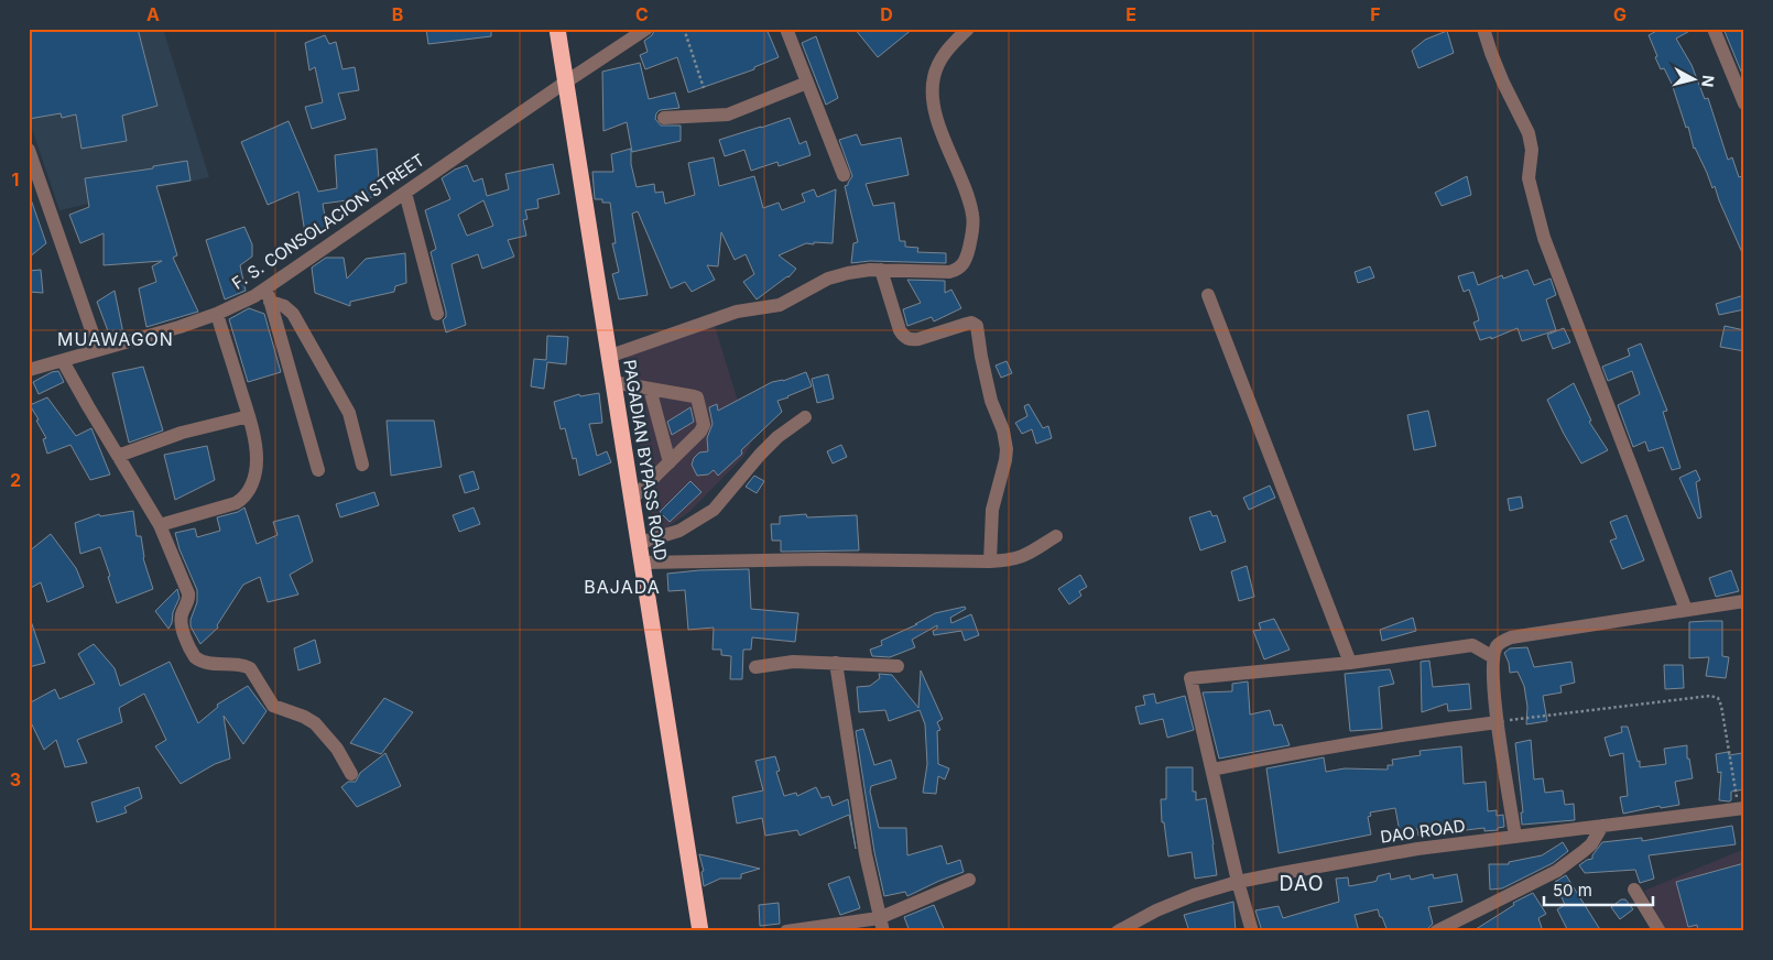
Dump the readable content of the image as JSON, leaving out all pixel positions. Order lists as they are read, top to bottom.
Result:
{
  "streets": {
    "highway": ["PAGADIAN BYPASS ROAD"],
    "street": ["F. S. CONSOLACION STREET", "DAO ROAD"]
  },
  "crossings": [
    ["F. S. CONSOLACION STREET", "PAGADIAN BYPASS ROAD"]
  ],
  "districts": ["MUAWAGON", "BAJADA", "DAO"],
  "scale_bar": "50 m",
  "north": "right",
  "grid": {
    "columns": [
      "A",
      "B",
      "C",
      "D",
      "E",
      "F",
      "G"
    ],
    "rows": ["1", "2", "3"]
  }
}
